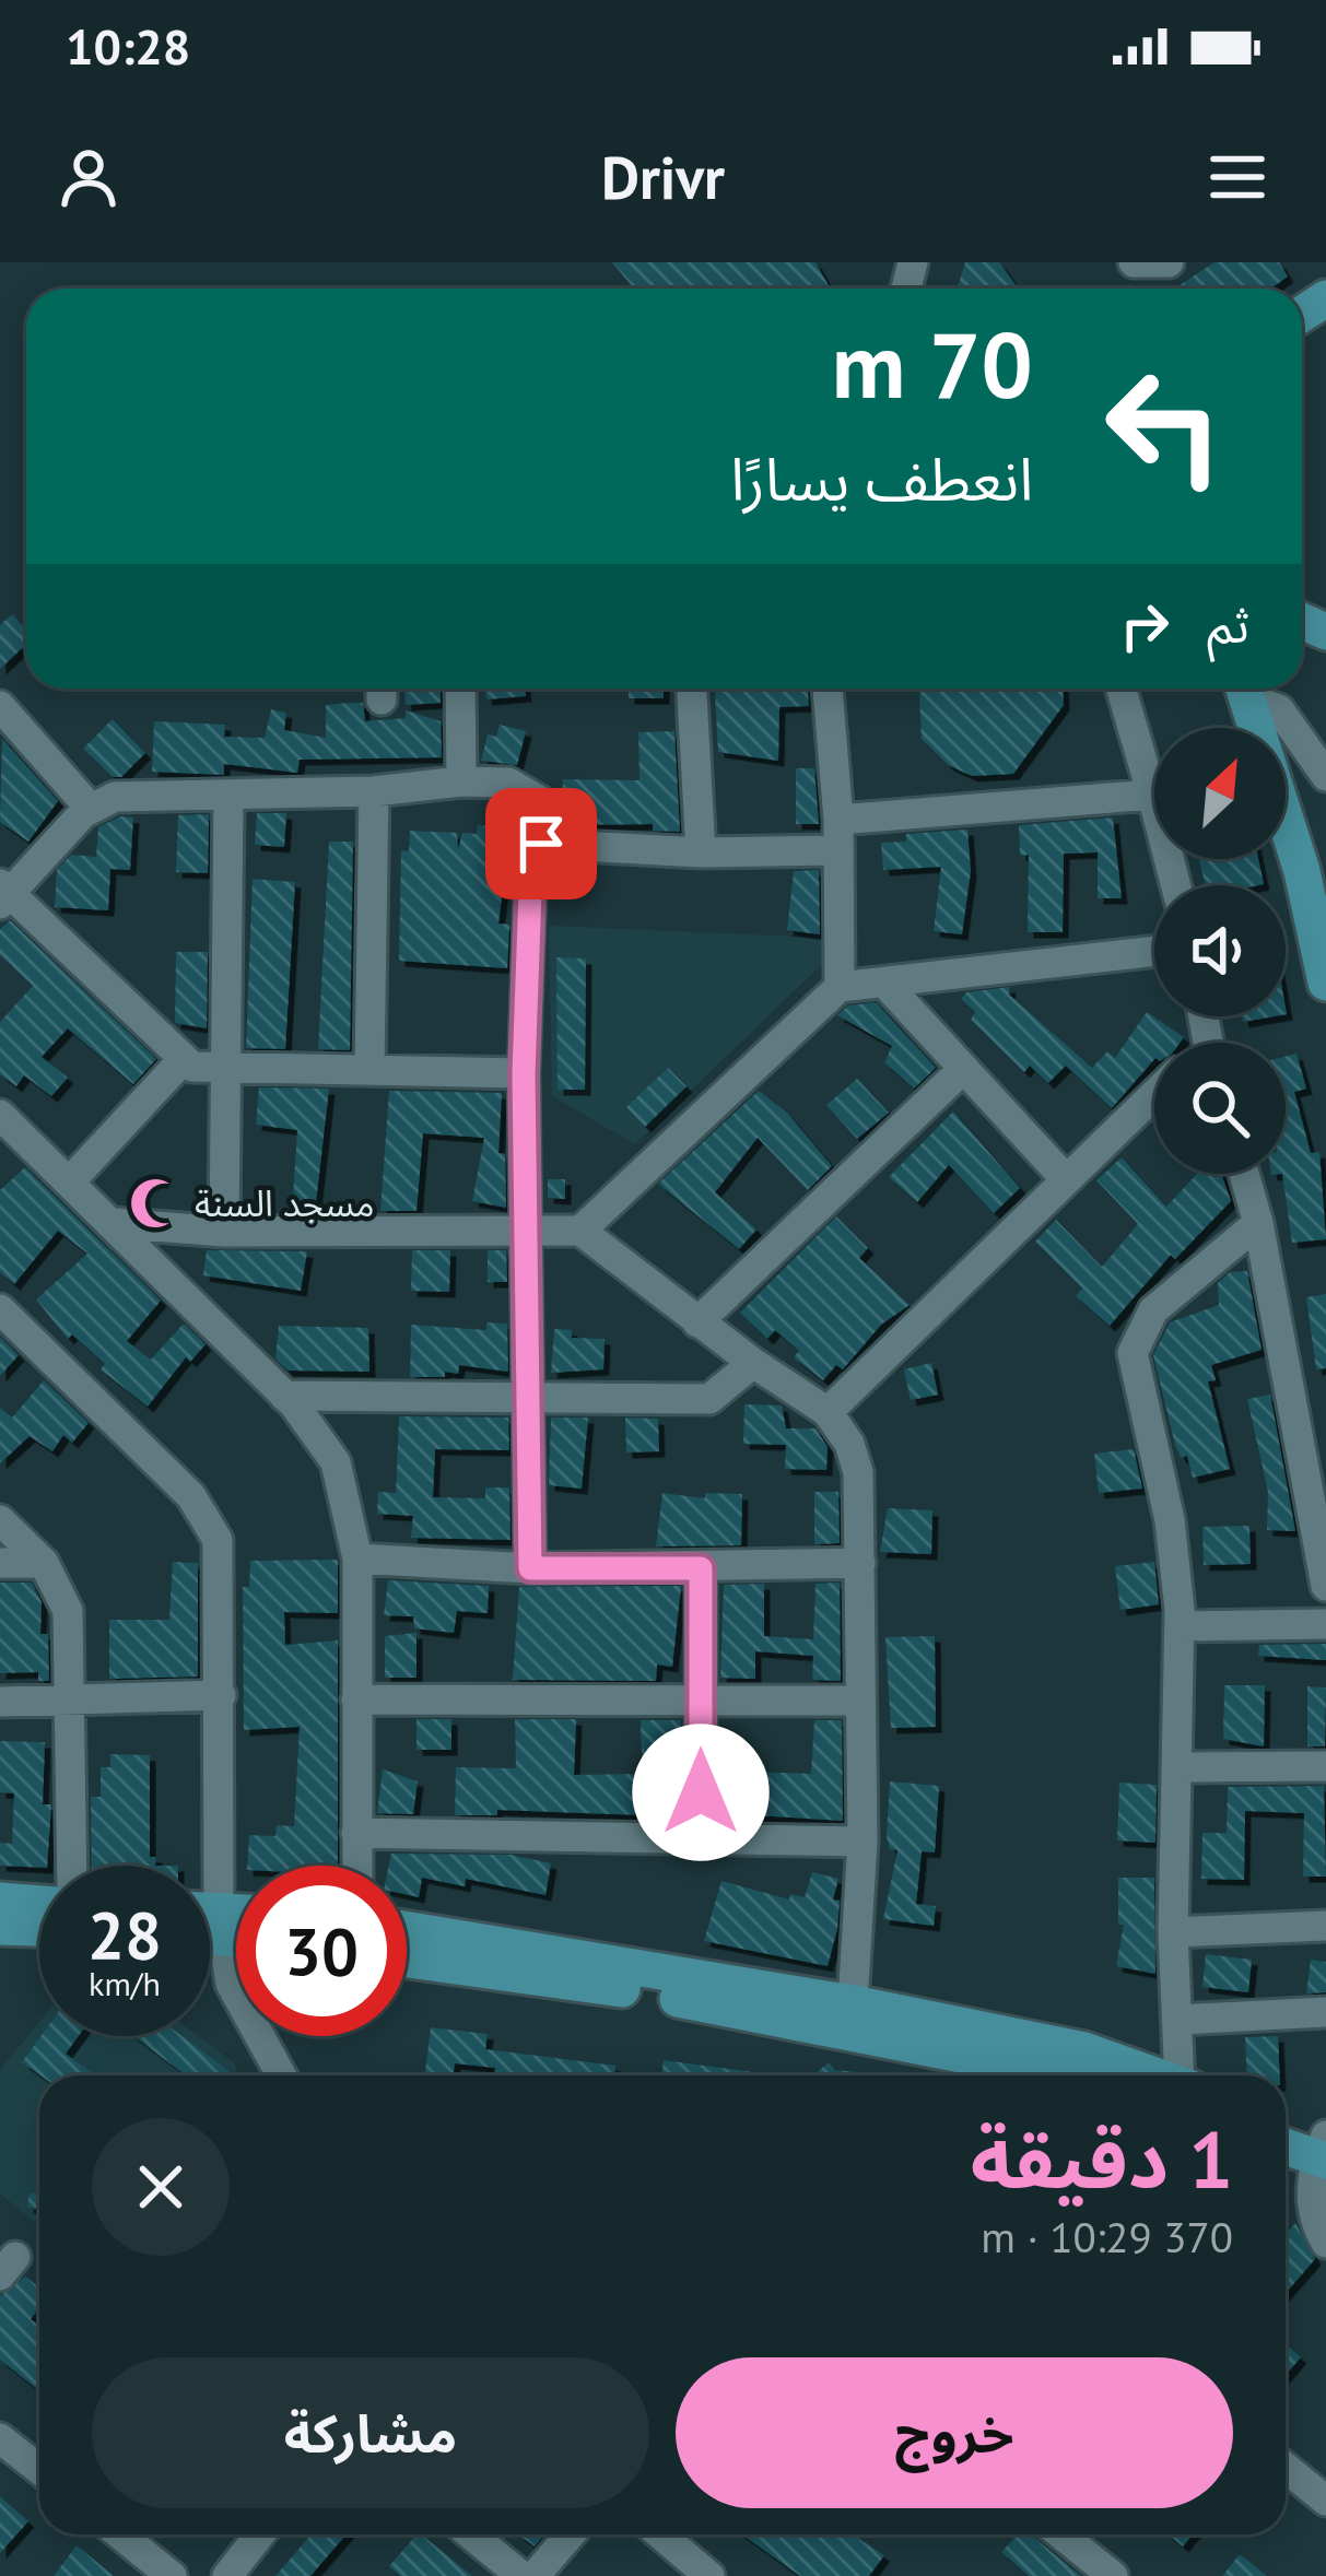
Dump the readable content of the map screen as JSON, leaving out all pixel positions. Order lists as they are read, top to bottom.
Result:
{
  "places": {
    "mosque": ["مسجد السنة"]
  },
  "north": "top right",
  "page": {
    "status": "10:28",
    "header": "Drivr",
    "turn": ["70 m", "انعطف يسارًا"],
    "then": "ثم",
    "speed": "28 km/h",
    "limit": "30",
    "heading": ["1 دقيقة", "370 m · 10:29"],
    "buttons": ["خروج", "مشاركة"]
  }
}
